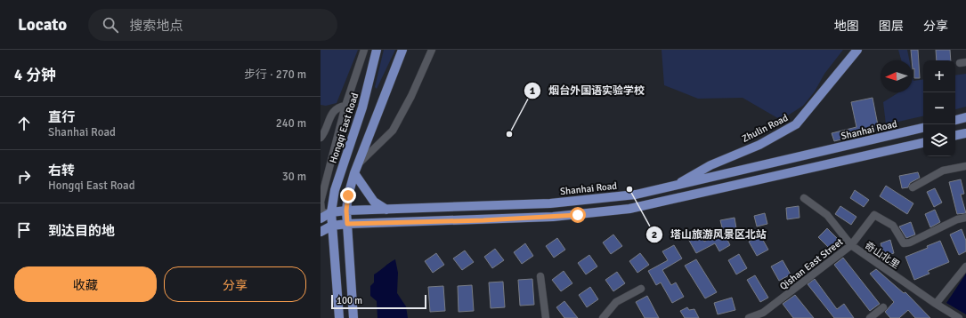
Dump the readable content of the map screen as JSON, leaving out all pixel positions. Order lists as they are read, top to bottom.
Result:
{
  "streets": {
    "main road": ["Hongqi East Road", "Zhulin Road", "Shanhai Road"],
    "street": ["奇山北里", "Qishan East Street"]
  },
  "crossings": [
    ["Hongqi East Road", "Shanhai Road"],
    ["Zhulin Road", "Shanhai Road"],
    ["奇山北里", "Qishan East Street"]
  ],
  "places": ["烟台外国语实验学校", "塔山旅游风景区北站"],
  "scale_bar": "100 m",
  "north": "left",
  "page": {
    "header": "Locato",
    "search": "搜索地点",
    "nav": ["地图", "图层", "分享"],
    "heading": ["4 分钟", "步行 · 270 m"],
    "map_buttons": ["+", "−"],
    "list": [
      ["直行", "Shanhai Road", "240 m"],
      ["右转", "Hongqi East Road", "30 m"],
      "到达目的地"
    ],
    "buttons": ["收藏", "分享"],
    "scale": "100 m"
  }
}
